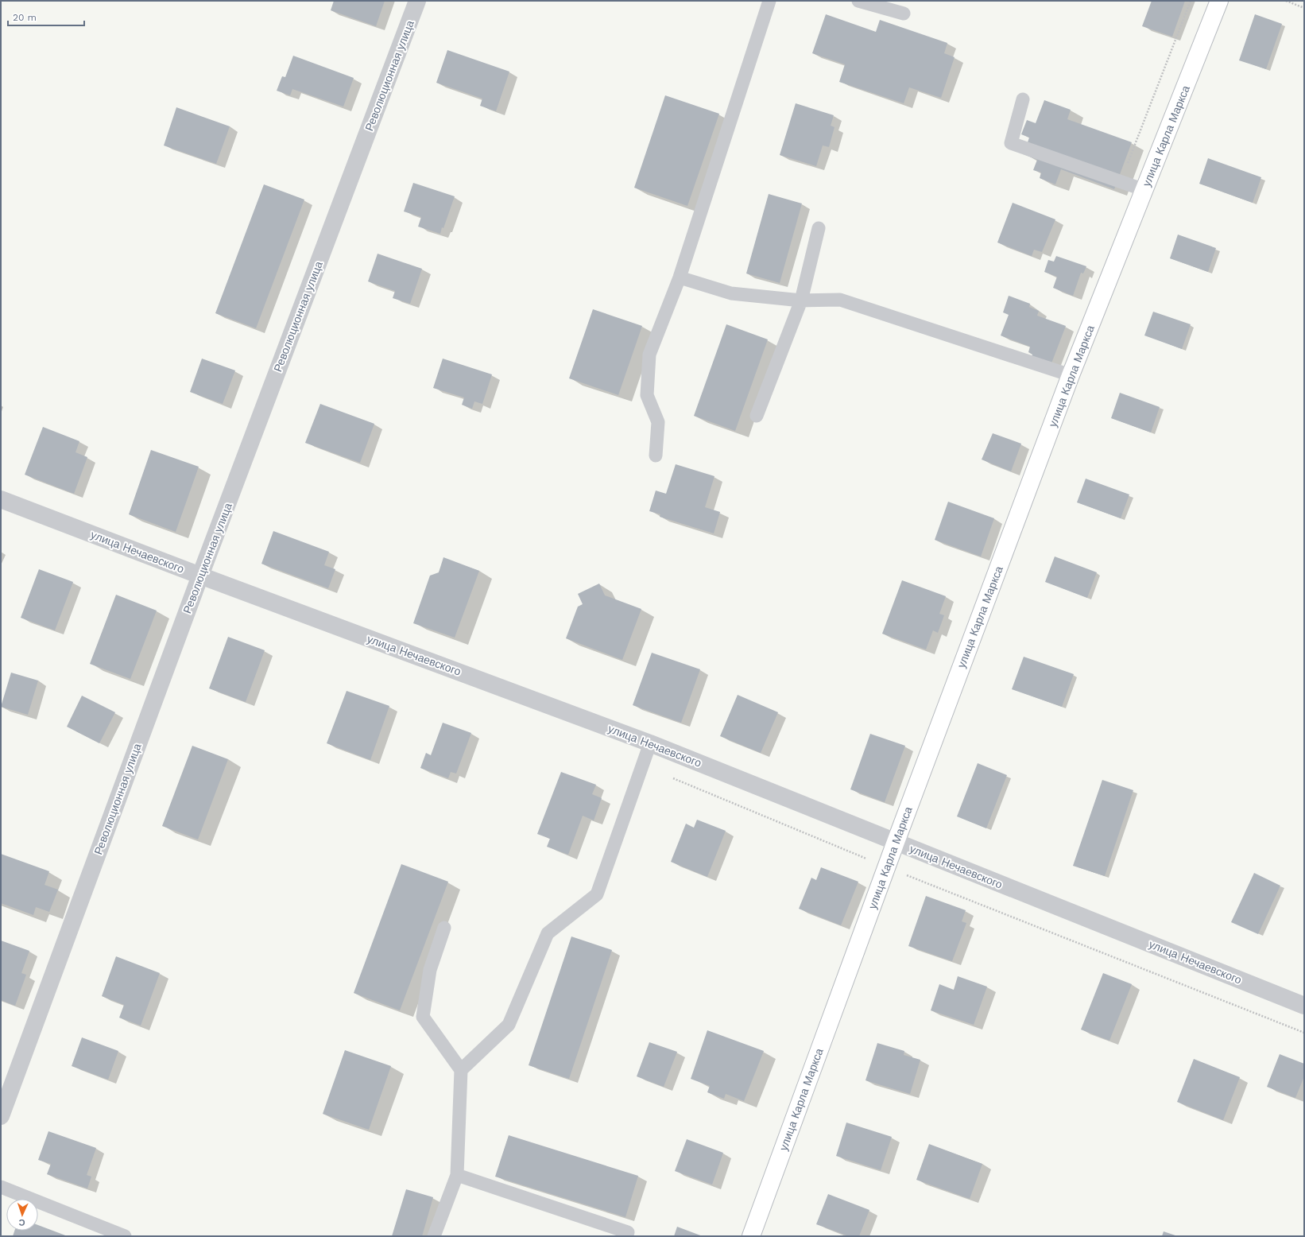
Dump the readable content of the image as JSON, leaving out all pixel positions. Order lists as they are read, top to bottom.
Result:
{
  "streets": {
    "main road": ["улица Карла Маркса"],
    "street": ["Революционная улица", "улица Нечаевского"]
  },
  "crossings": [
    ["Революционная улица", "улица Нечаевского"],
    ["улица Карла Маркса", "улица Нечаевского"]
  ],
  "scale_bar": "20 m",
  "north": "bottom"
}
